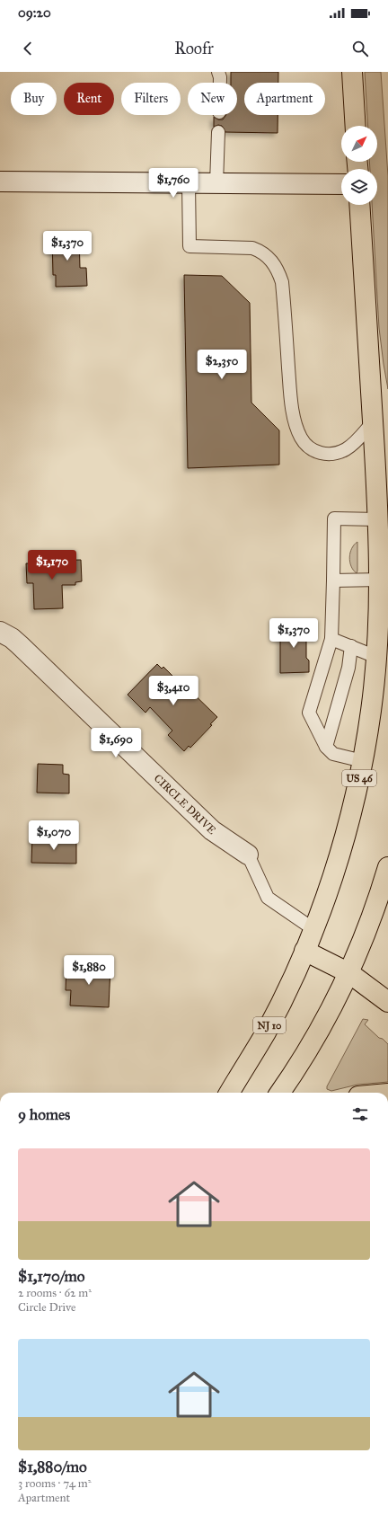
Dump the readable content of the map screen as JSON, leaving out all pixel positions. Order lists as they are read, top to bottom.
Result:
{
  "streets": {
    "main road": ["US 46", "NJ 10"],
    "street": ["CIRCLE DRIVE"]
  },
  "crossings": [
    ["US 46", "NJ 10"]
  ],
  "north": "top right",
  "page": {
    "status": "09:20",
    "header": "Roofr",
    "chip": [
      "Buy",
      "Rent",
      "Filters",
      "New",
      "Apartment"
    ],
    "price": [
      "$1,760",
      "$1,370",
      "$2,350",
      "$1,170",
      "$1,370",
      "$3,410",
      "$1,690",
      "$1,070",
      "$1,880"
    ],
    "heading": "9 homes",
    "list": [
      {
        "name": "$1,170/mo",
        "note": "2 rooms · 62 m² · Circle Drive"
      },
      {
        "name": "$1,880/mo",
        "note": "3 rooms · 74 m² · Apartment"
      }
    ]
  }
}
